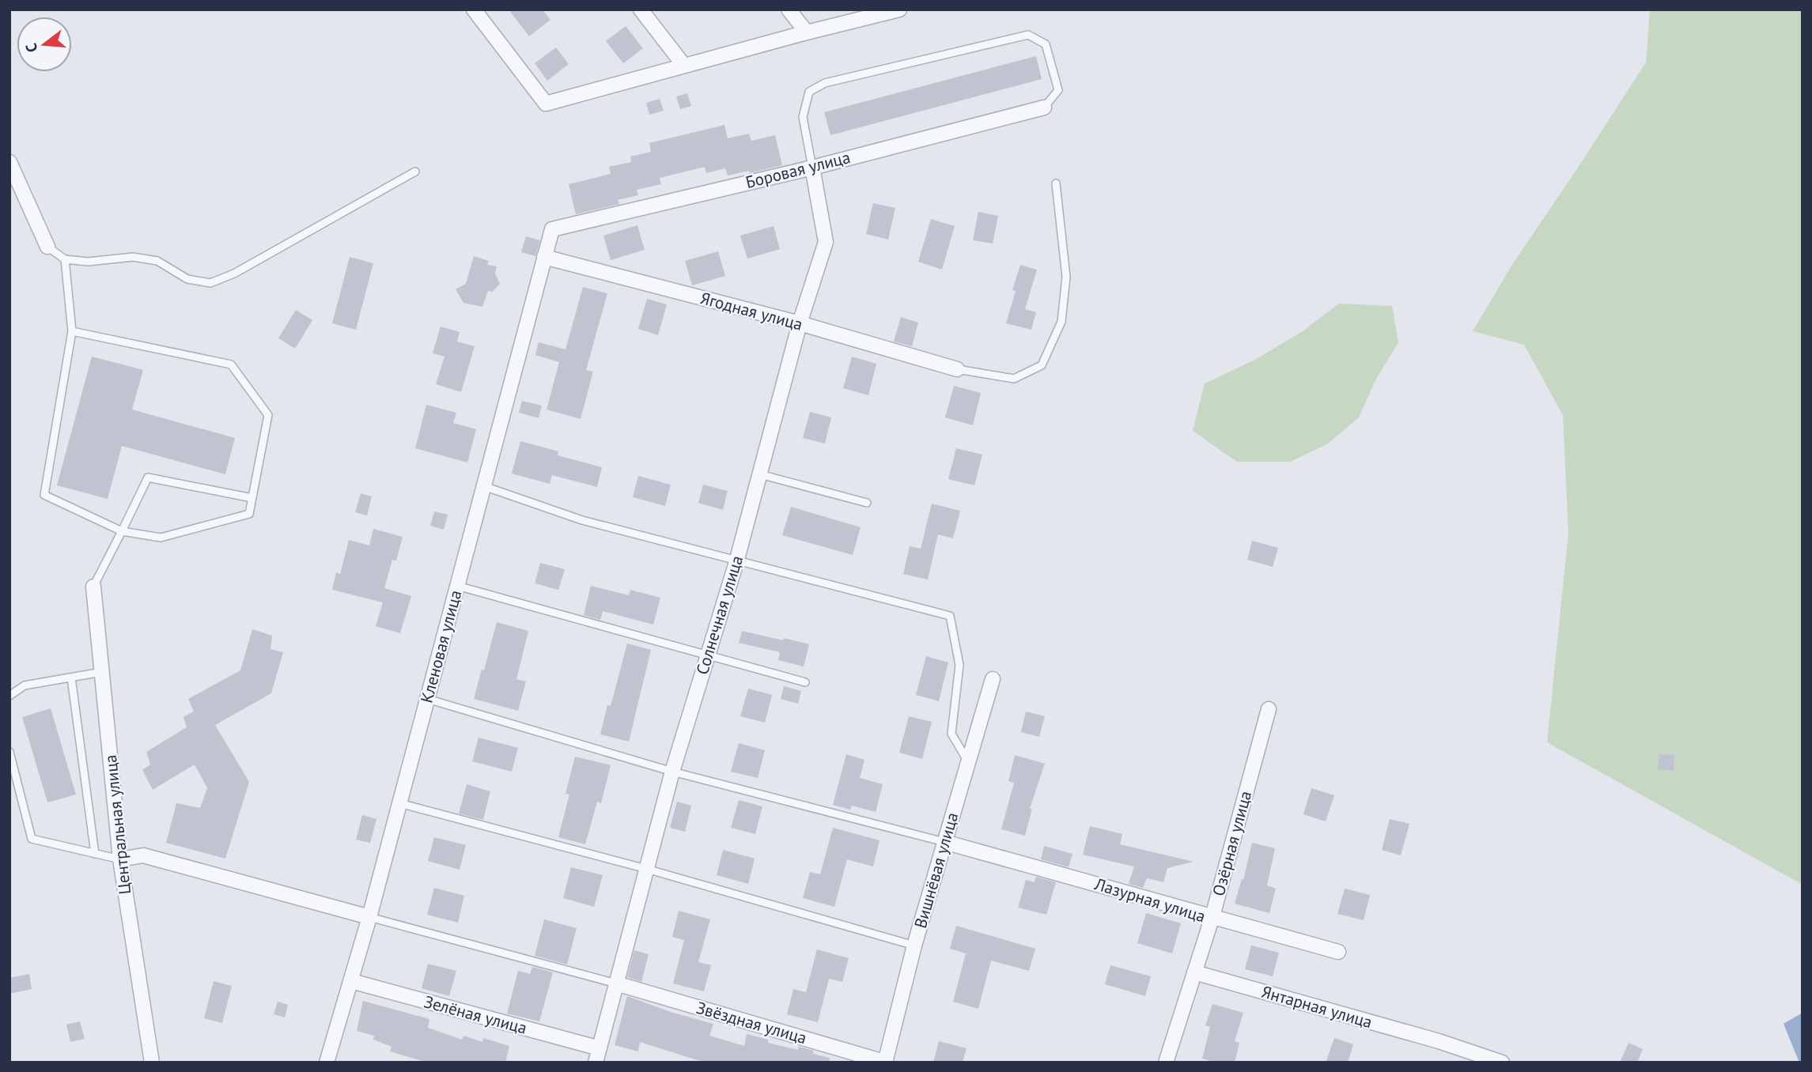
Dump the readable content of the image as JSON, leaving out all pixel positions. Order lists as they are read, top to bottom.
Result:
{
  "streets": {
    "street": [
      "Боровая улица",
      "Ягодная улица",
      "Солнечная улица",
      "Кленовая улица",
      "Центральная улица",
      "Озёрная улица",
      "Вишнёвая улица",
      "Лазурная улица",
      "Янтарная улица",
      "Зелёная улица",
      "Звёздная улица"
    ]
  },
  "crossings": [
    ["Боровая улица", "Солнечная улица"],
    ["Боровая улица", "Кленовая улица"],
    ["Ягодная улица", "Солнечная улица"],
    ["Ягодная улица", "Кленовая улица"],
    ["Солнечная улица", "Зелёная улица"],
    ["Солнечная улица", "Звёздная улица"],
    ["Кленовая улица", "Зелёная улица"],
    ["Озёрная улица", "Лазурная улица"],
    ["Вишнёвая улица", "Лазурная улица"],
    ["Вишнёвая улица", "Звёздная улица"],
    ["Лазурная улица", "Янтарная улица"]
  ],
  "north": "left"
}
